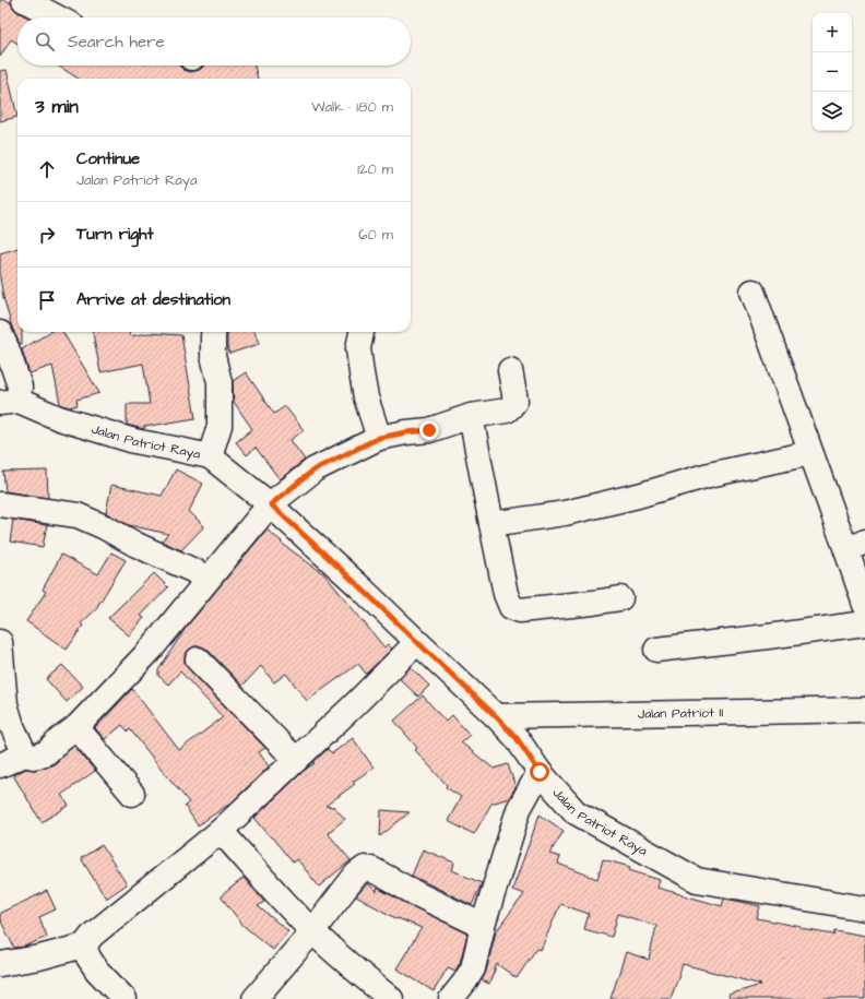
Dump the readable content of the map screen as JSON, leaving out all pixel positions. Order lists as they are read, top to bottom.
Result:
{
  "streets": {
    "street": ["Jalan Patriot Raya", "Jalan Patriot II"]
  },
  "crossings": [
    ["Jalan Patriot Raya", "Jalan Patriot II"]
  ],
  "page": {
    "map_buttons": ["+", "−"],
    "search": "Search here",
    "heading": ["3 min", "Walk · 180 m"],
    "list": [
      ["Continue", "Jalan Patriot Raya", "120 m"],
      ["Turn right", "60 m"],
      "Arrive at destination"
    ]
  }
}
